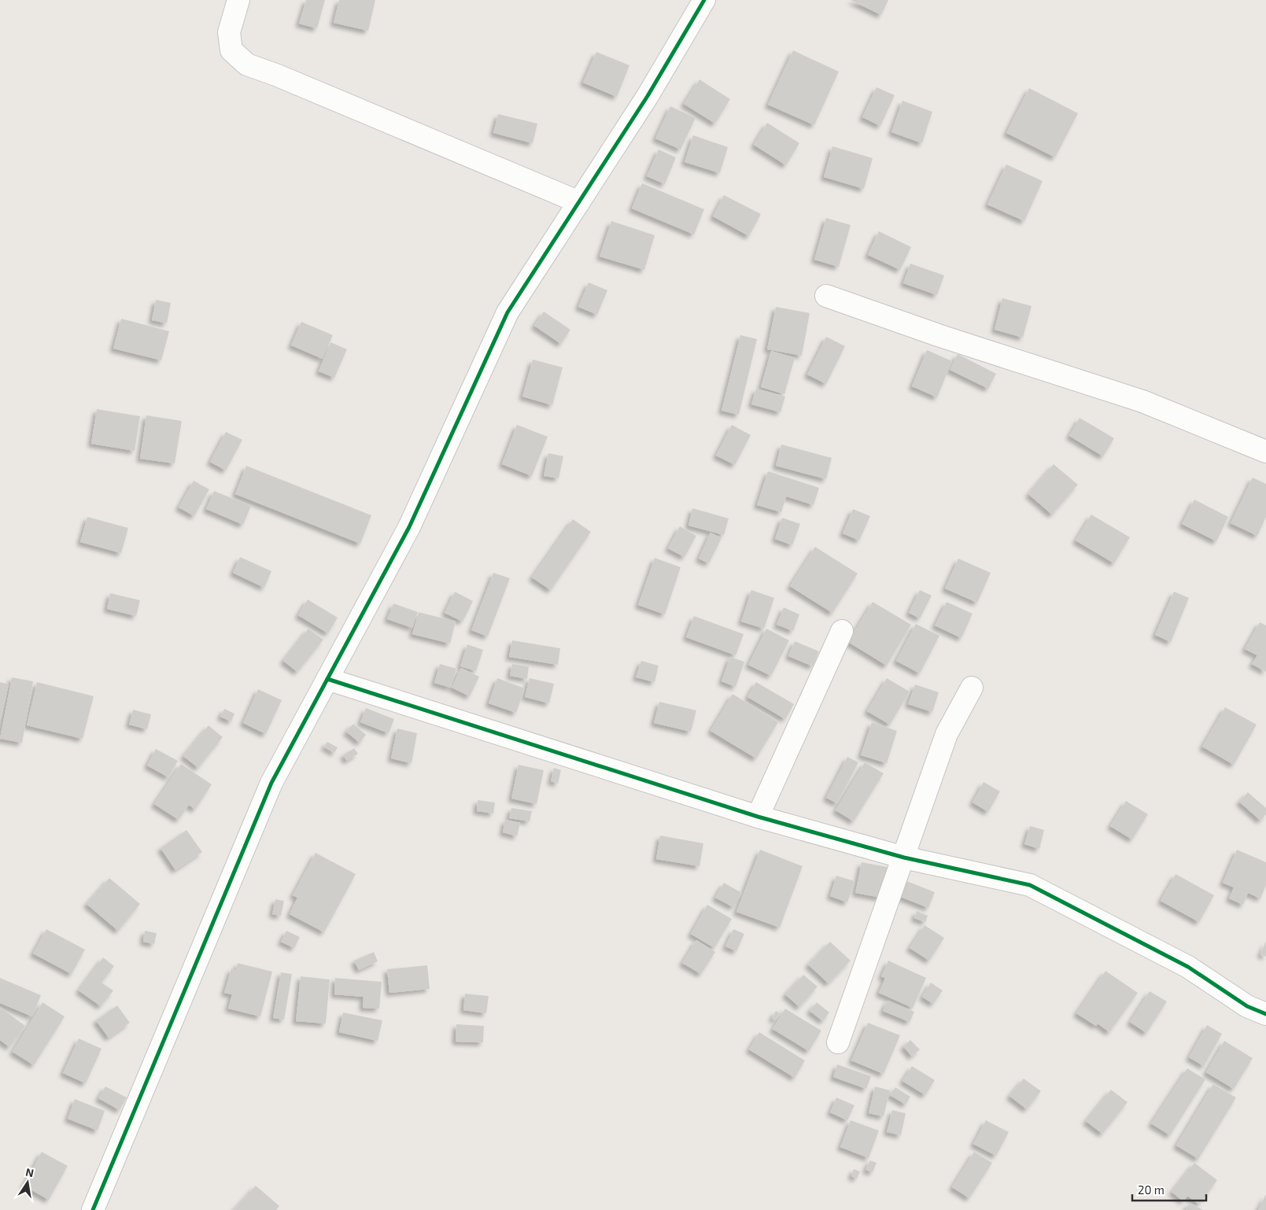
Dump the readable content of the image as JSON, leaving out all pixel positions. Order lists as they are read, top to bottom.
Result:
{
  "scale_bar": "20 m",
  "north": "top"
}
